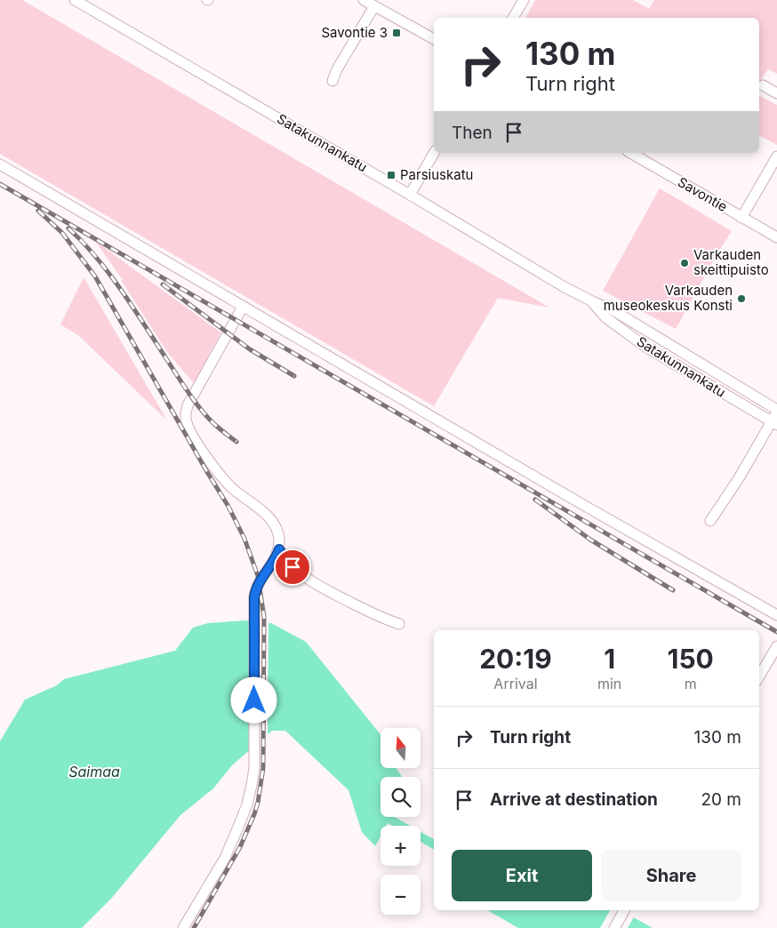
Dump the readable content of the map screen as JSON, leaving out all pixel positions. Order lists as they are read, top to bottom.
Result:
{
  "streets": {
    "street": ["Satakunnankatu", "Savontie"]
  },
  "water": ["Saimaa"],
  "places": {
    "transit": ["Savontie 3", "Parsiuskatu"],
    "other": ["Varkauden skeittipuisto", "Varkauden museokeskus Konsti"]
  },
  "north": "top",
  "page": {
    "turn": ["130 m", "Turn right"],
    "then": "Then",
    "eta": [
      "20:19",
      "Arrival",
      "1",
      "min",
      "150",
      "m"
    ],
    "list": [
      {
        "name": "Turn right",
        "value": "130 m"
      },
      {
        "name": "Arrive at destination",
        "value": "20 m"
      }
    ],
    "map_buttons": ["+", "−"],
    "buttons": ["Exit", "Share"]
  }
}
